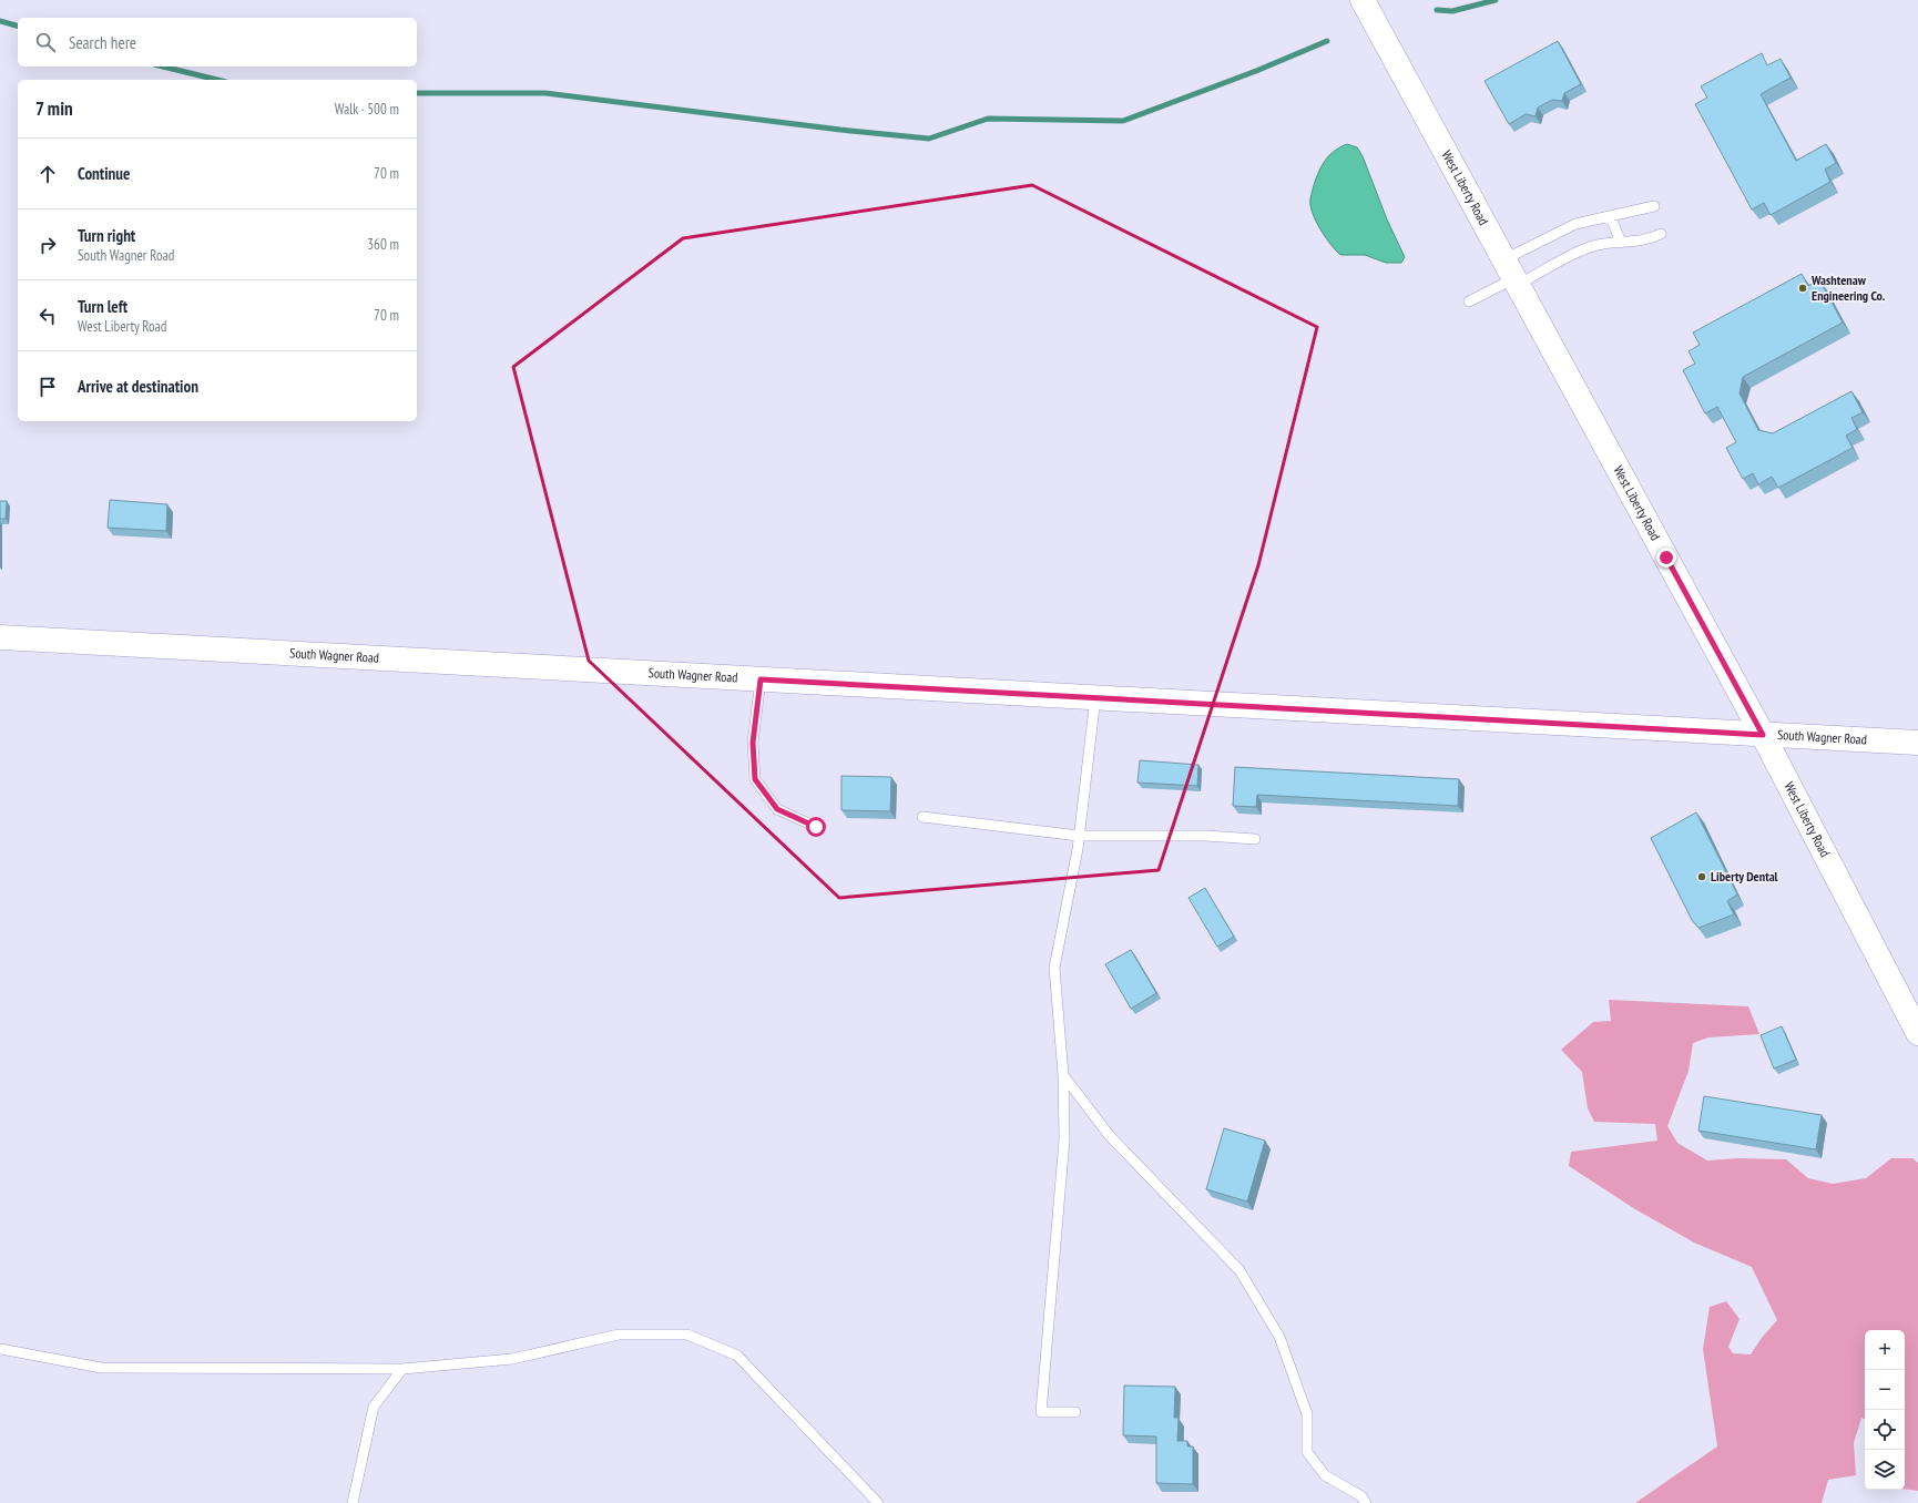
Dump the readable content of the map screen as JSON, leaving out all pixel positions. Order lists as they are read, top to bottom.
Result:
{
  "streets": {
    "main road": ["West Liberty Road", "South Wagner Road"]
  },
  "crossings": [
    ["West Liberty Road", "South Wagner Road"]
  ],
  "places": ["Washtenaw Engineering Co.", "Liberty Dental"],
  "page": {
    "search": "Search here",
    "heading": ["7 min", "Walk · 500 m"],
    "list": [
      ["Continue", "70 m"],
      ["Turn right", "South Wagner Road", "360 m"],
      ["Turn left", "West Liberty Road", "70 m"],
      "Arrive at destination"
    ],
    "map_buttons": ["+", "−"]
  }
}
